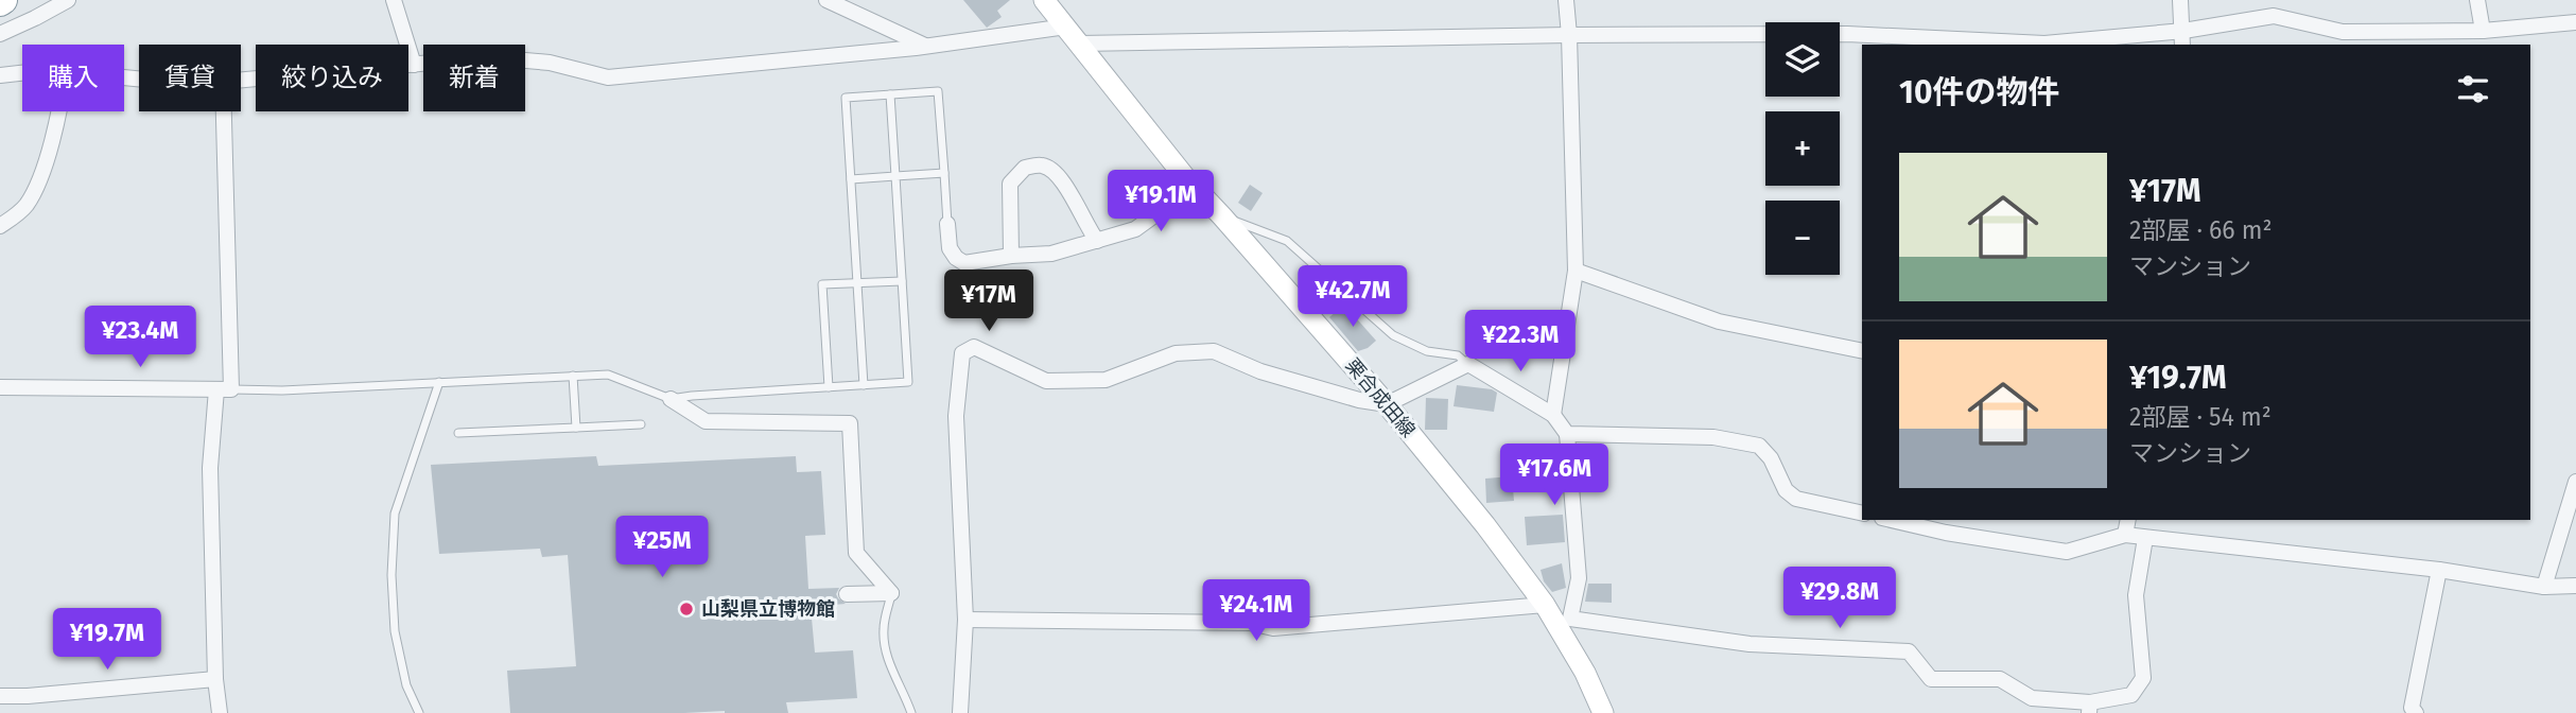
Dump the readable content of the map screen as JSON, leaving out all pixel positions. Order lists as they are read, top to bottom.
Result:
{
  "streets": {
    "main road": ["栗合成田線"]
  },
  "places": ["山梨県立博物館"],
  "page": {
    "map_buttons": ["+", "−"],
    "chip": [
      "購入",
      "賃貸",
      "絞り込み",
      "新着"
    ],
    "heading": "10件の物件",
    "list": [
      {
        "name": "¥17M",
        "note": "2部屋 · 66 m² · マンション"
      },
      {
        "name": "¥19.7M",
        "note": "2部屋 · 54 m² · マンション"
      }
    ],
    "price": [
      "¥19.1M",
      "¥42.7M",
      "¥17M",
      "¥23.4M",
      "¥22.3M",
      "¥17.6M",
      "¥25M",
      "¥29.8M",
      "¥24.1M",
      "¥19.7M"
    ]
  }
}
